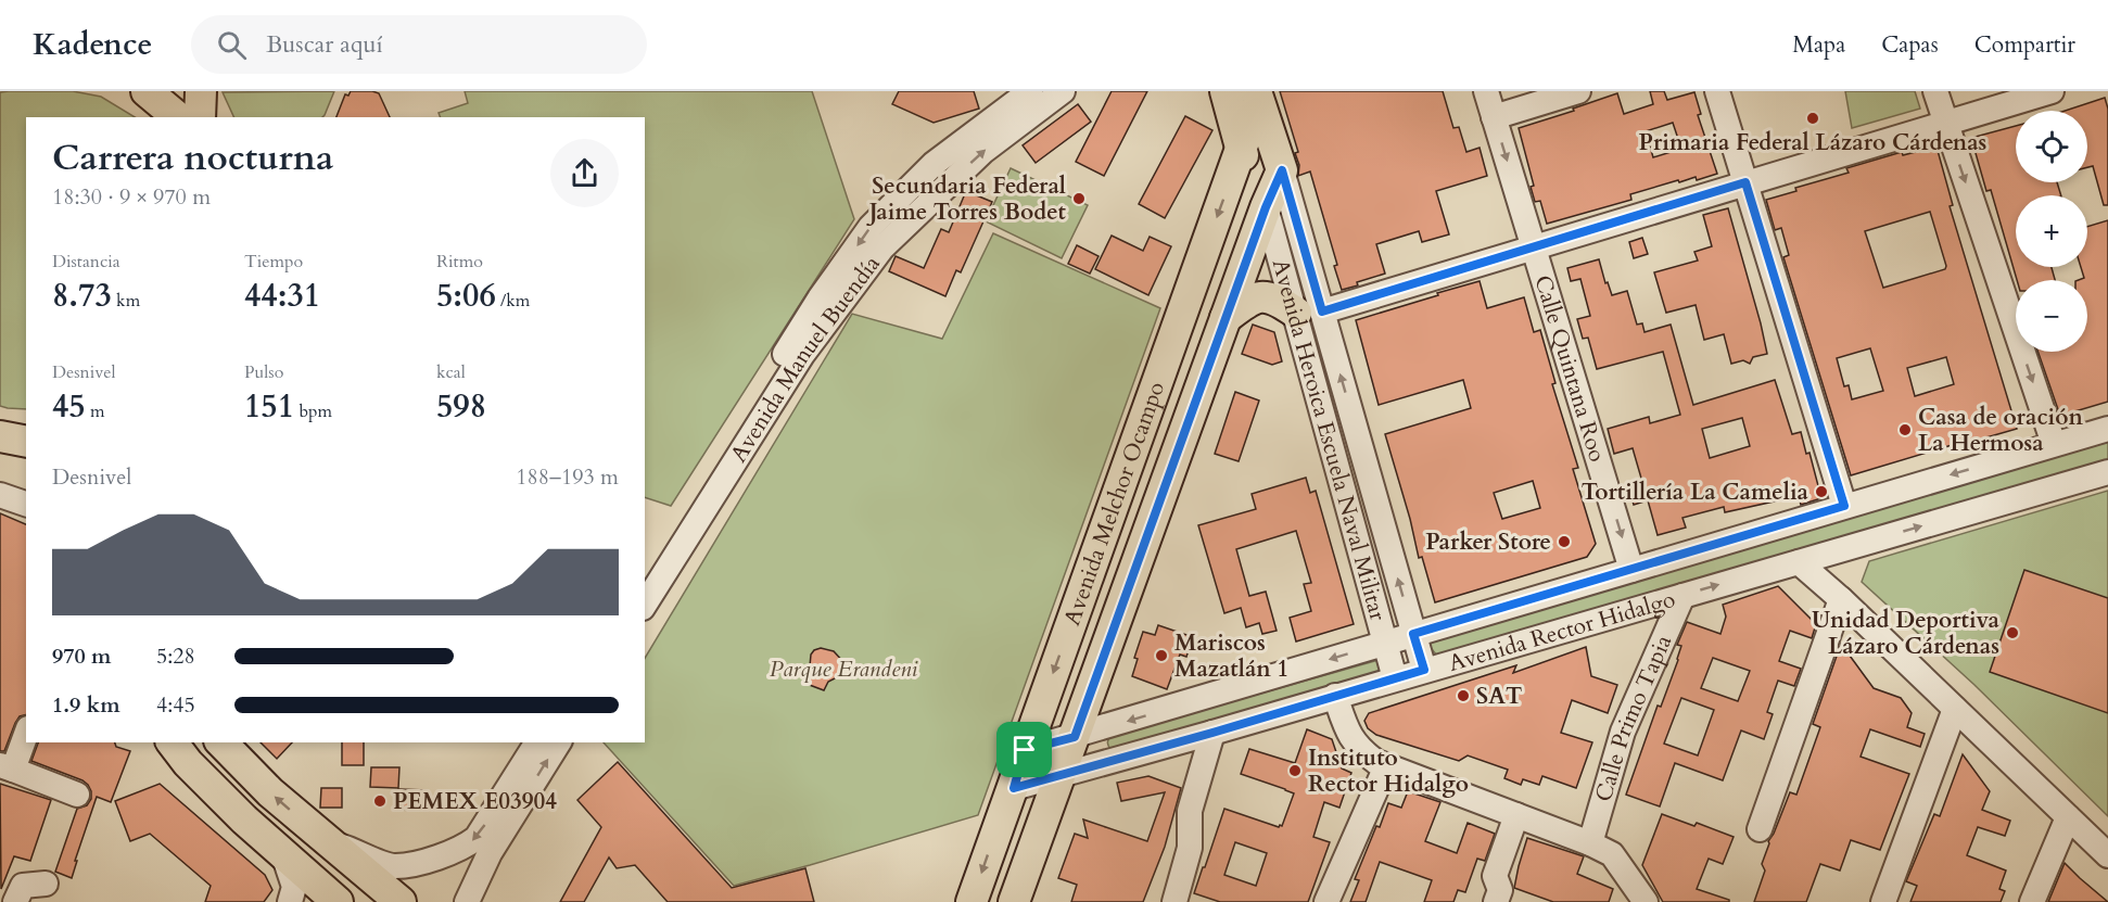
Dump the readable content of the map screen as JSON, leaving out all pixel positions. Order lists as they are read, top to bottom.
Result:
{
  "streets": {
    "main road": ["Avenida Heroica Escuela Naval Militar", "Avenida Melchor Ocampo"],
    "street": [
      "Avenida Manuel Buendía",
      "Calle Quintana Roo",
      "Avenida Rector Hidalgo",
      "Calle Primo Tapia"
    ]
  },
  "crossings": [
    ["Calle Quintana Roo", "Avenida Rector Hidalgo"],
    ["Avenida Heroica Escuela Naval Militar", "Avenida Melchor Ocampo"],
    ["Avenida Heroica Escuela Naval Militar", "Avenida Rector Hidalgo"],
    ["Avenida Melchor Ocampo", "Avenida Rector Hidalgo"],
    ["Avenida Rector Hidalgo", "Calle Primo Tapia"]
  ],
  "one_way": ["Calle Quintana Roo"],
  "parks": ["Parque Erandeni"],
  "places": [
    "Primaria Federal Lázaro Cárdenas",
    "Secundaria Federal Jaime Torres Bodet",
    "Casa de oración La Hermosa",
    "Tortillería La Camelia",
    "Parker Store",
    "Unidad Deportiva Lázaro Cárdenas",
    "Mariscos Mazatlán 1",
    "SAT",
    "Instituto Rector Hidalgo",
    "PEMEX E03904"
  ],
  "page": {
    "header": "Kadence",
    "search": "Buscar aquí",
    "nav": ["Mapa", "Capas", "Compartir"],
    "map_buttons": ["+", "−"],
    "heading": ["Carrera nocturna", "18:30 · 9 × 970 m"],
    "stats": [
      ["Distancia", "8.73 km"],
      ["Tiempo", "44:31"],
      ["Ritmo", "5:06 /km"],
      ["Desnivel", "45 m"],
      ["Pulso", "151 bpm"],
      ["kcal", "598"]
    ],
    "chart": ["Desnivel", "188–193 m"],
    "list": [
      {
        "name": "970 m",
        "note": "5:28"
      },
      {
        "name": "1.9 km",
        "note": "4:45"
      }
    ]
  }
}
